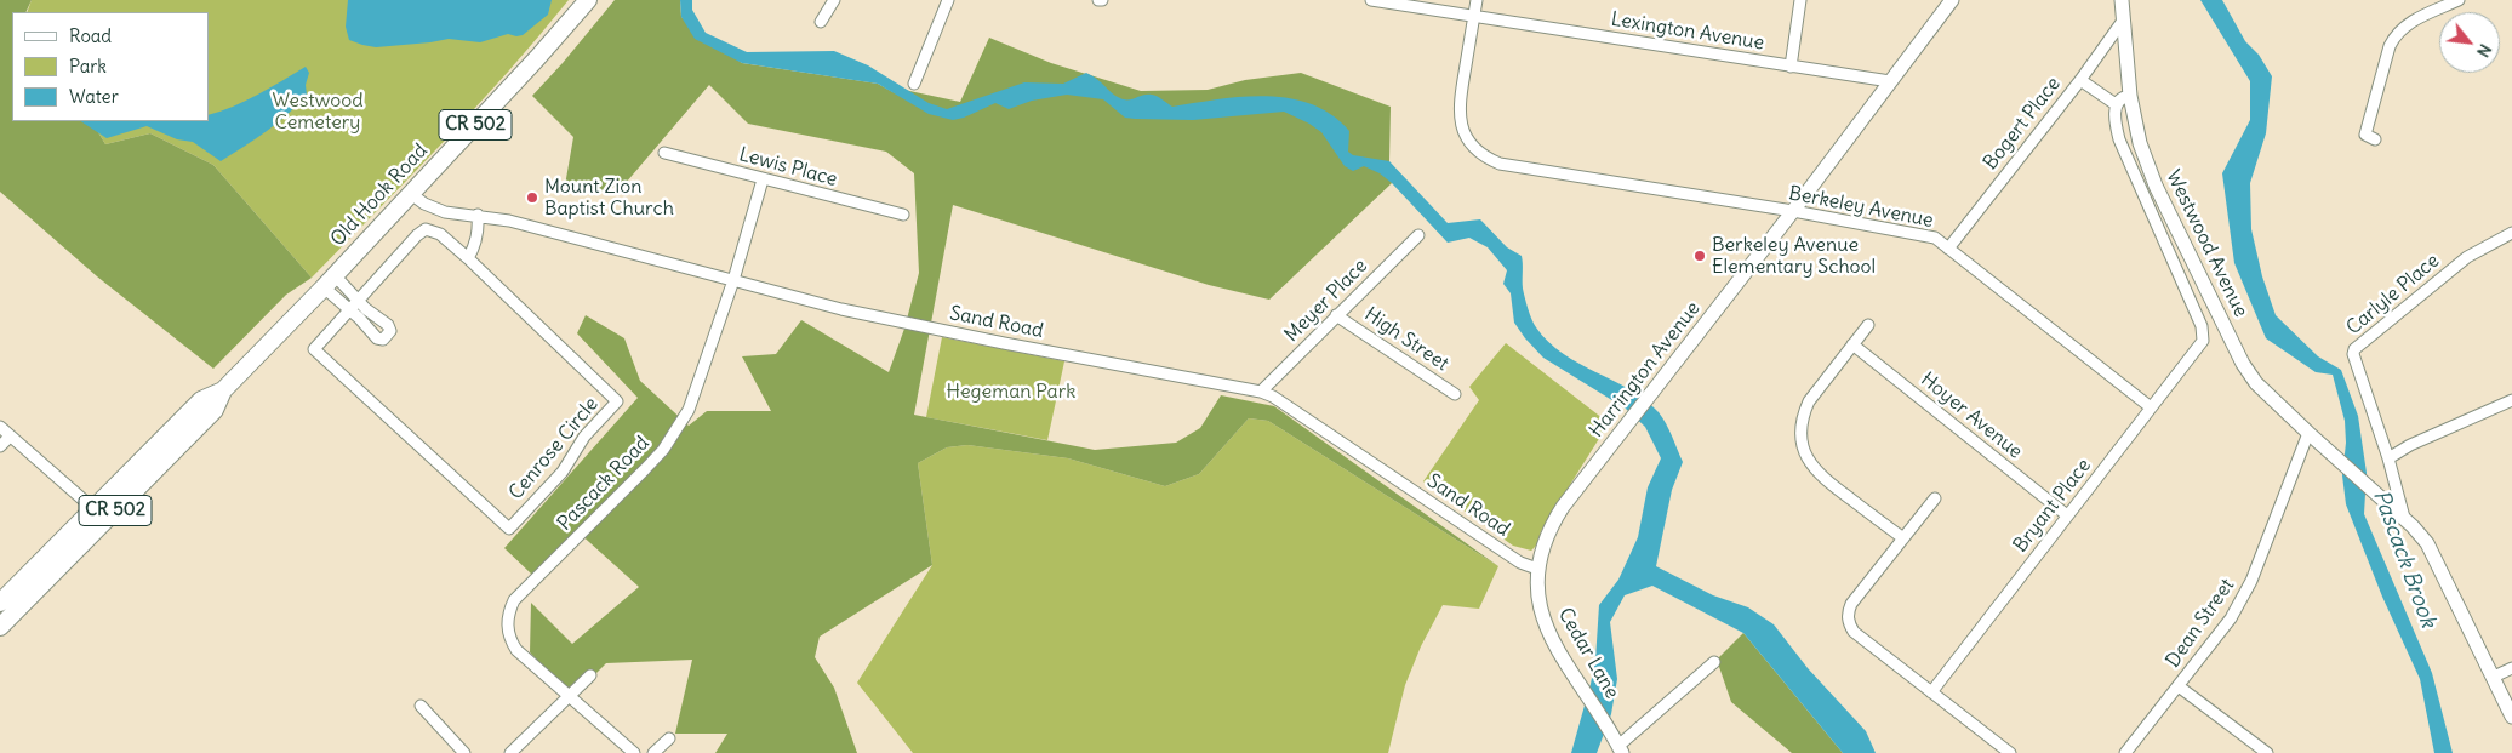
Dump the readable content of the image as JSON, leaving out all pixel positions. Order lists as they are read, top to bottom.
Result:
{
  "streets": {
    "main road": ["CR 502", "Old Hook Road"],
    "street": [
      "Lexington Avenue",
      "Bogert Place",
      "Lewis Place",
      "Berkeley Avenue",
      "Westwood Avenue",
      "Carlyle Place",
      "Meyer Place",
      "Sand Road",
      "High Street",
      "Harrington Avenue",
      "Hoyer Avenue",
      "Cenrose Circle",
      "Pascack Road",
      "Bryant Place",
      "Dean Street",
      "Cedar Lane"
    ]
  },
  "crossings": [
    ["Lexington Avenue", "Berkeley Avenue"],
    ["Lexington Avenue", "Harrington Avenue"],
    ["Bogert Place", "Berkeley Avenue"],
    ["Bogert Place", "Westwood Avenue"],
    ["Lewis Place", "Pascack Road"],
    ["Old Hook Road", "Sand Road"],
    ["Berkeley Avenue", "Harrington Avenue"],
    ["Berkeley Avenue", "Bryant Place"],
    ["Westwood Avenue", "Carlyle Place"],
    ["Westwood Avenue", "Dean Street"],
    ["Meyer Place", "Sand Road"],
    ["Meyer Place", "High Street"],
    ["Sand Road", "Harrington Avenue"],
    ["Sand Road", "Pascack Road"],
    ["Sand Road", "Cedar Lane"],
    ["Harrington Avenue", "Cedar Lane"],
    ["Hoyer Avenue", "Bryant Place"]
  ],
  "water": ["Pascack Brook"],
  "parks": ["Westwood Cemetery", "Hegeman Park"],
  "places": ["Mount Zion Baptist Church", "Berkeley Avenue Elementary School"],
  "legend": ["Road", "Park", "Water"],
  "north": "bottom right"
}
